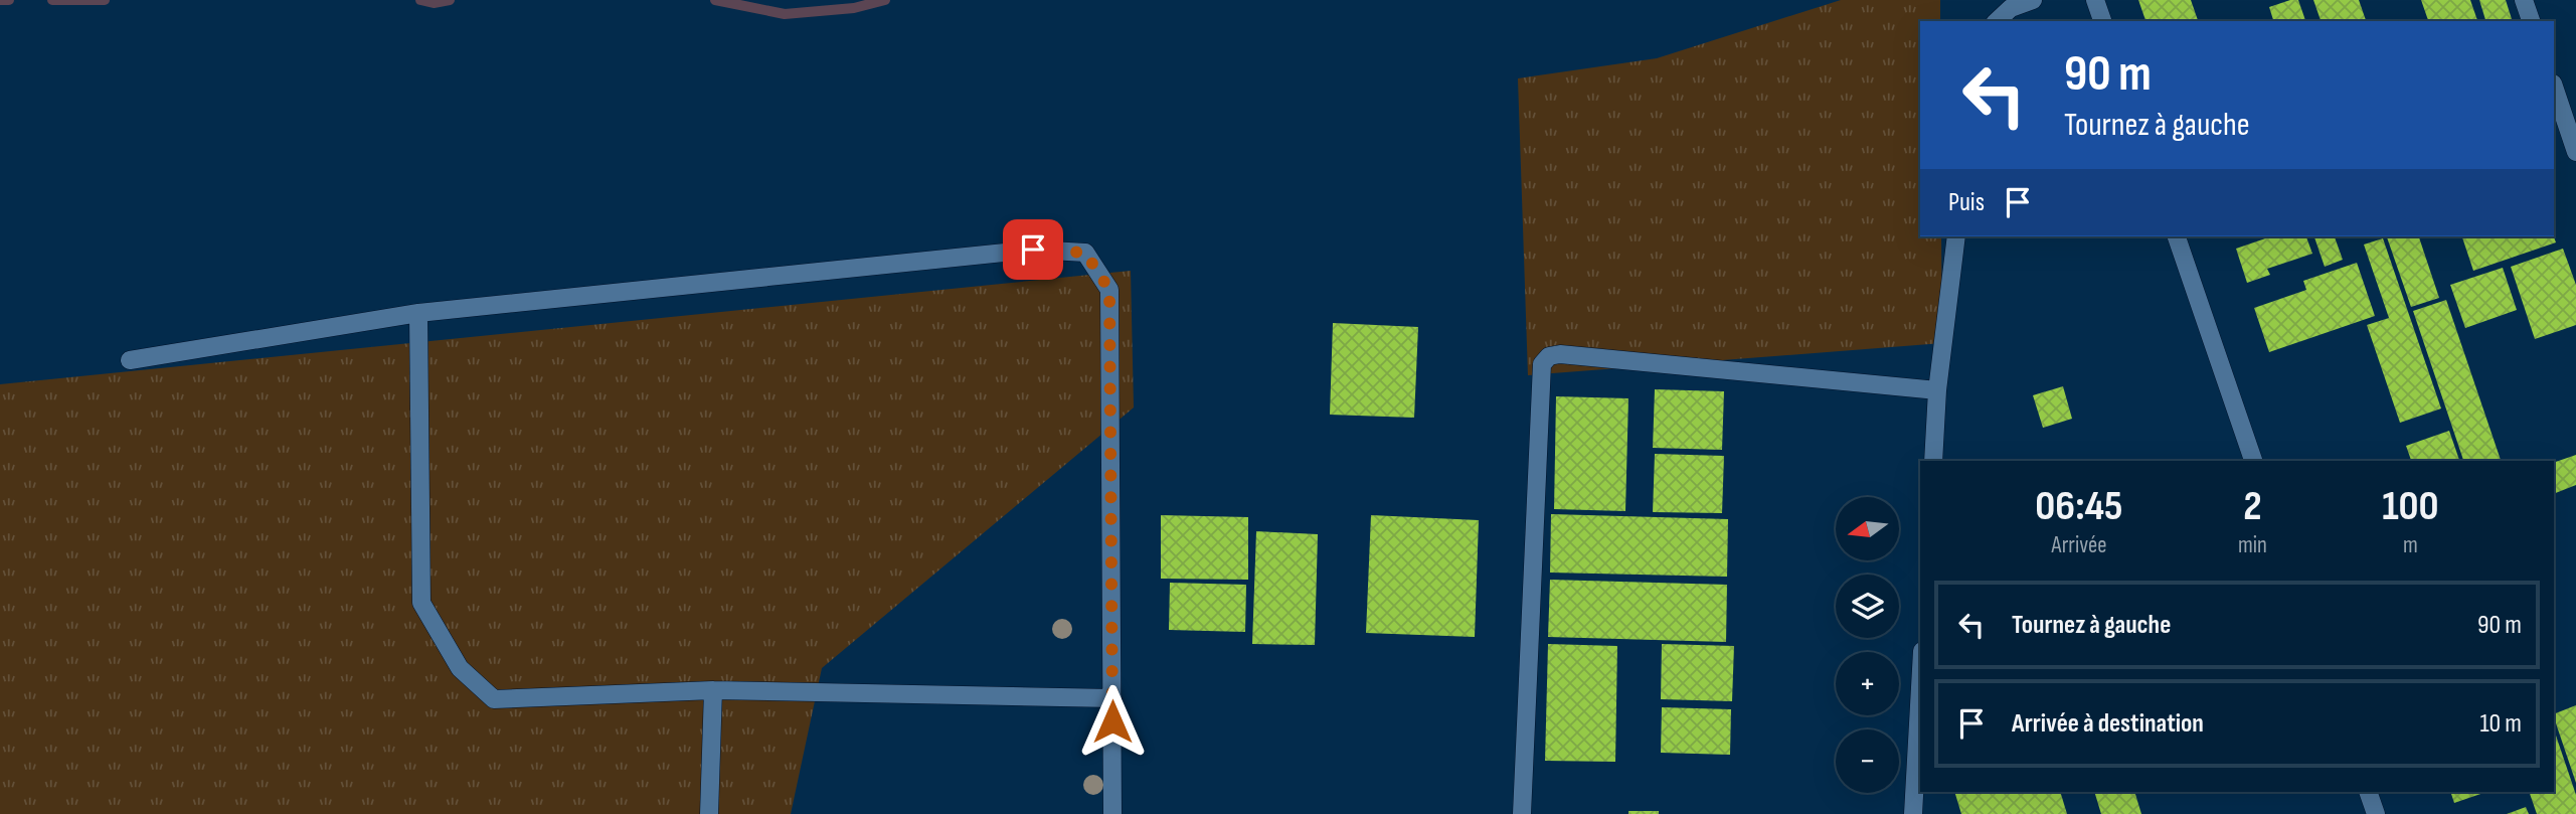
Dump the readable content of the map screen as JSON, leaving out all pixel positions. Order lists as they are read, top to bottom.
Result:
{
  "north": "left",
  "page": {
    "turn": ["90 m", "Tournez à gauche"],
    "then": "Puis",
    "eta": [
      "06:45",
      "Arrivée",
      "2",
      "min",
      "100",
      "m"
    ],
    "map_buttons": ["+", "−"],
    "list": [
      {
        "name": "Tournez à gauche",
        "value": "90 m"
      },
      {
        "name": "Arrivée à destination",
        "value": "10 m"
      }
    ]
  }
}
